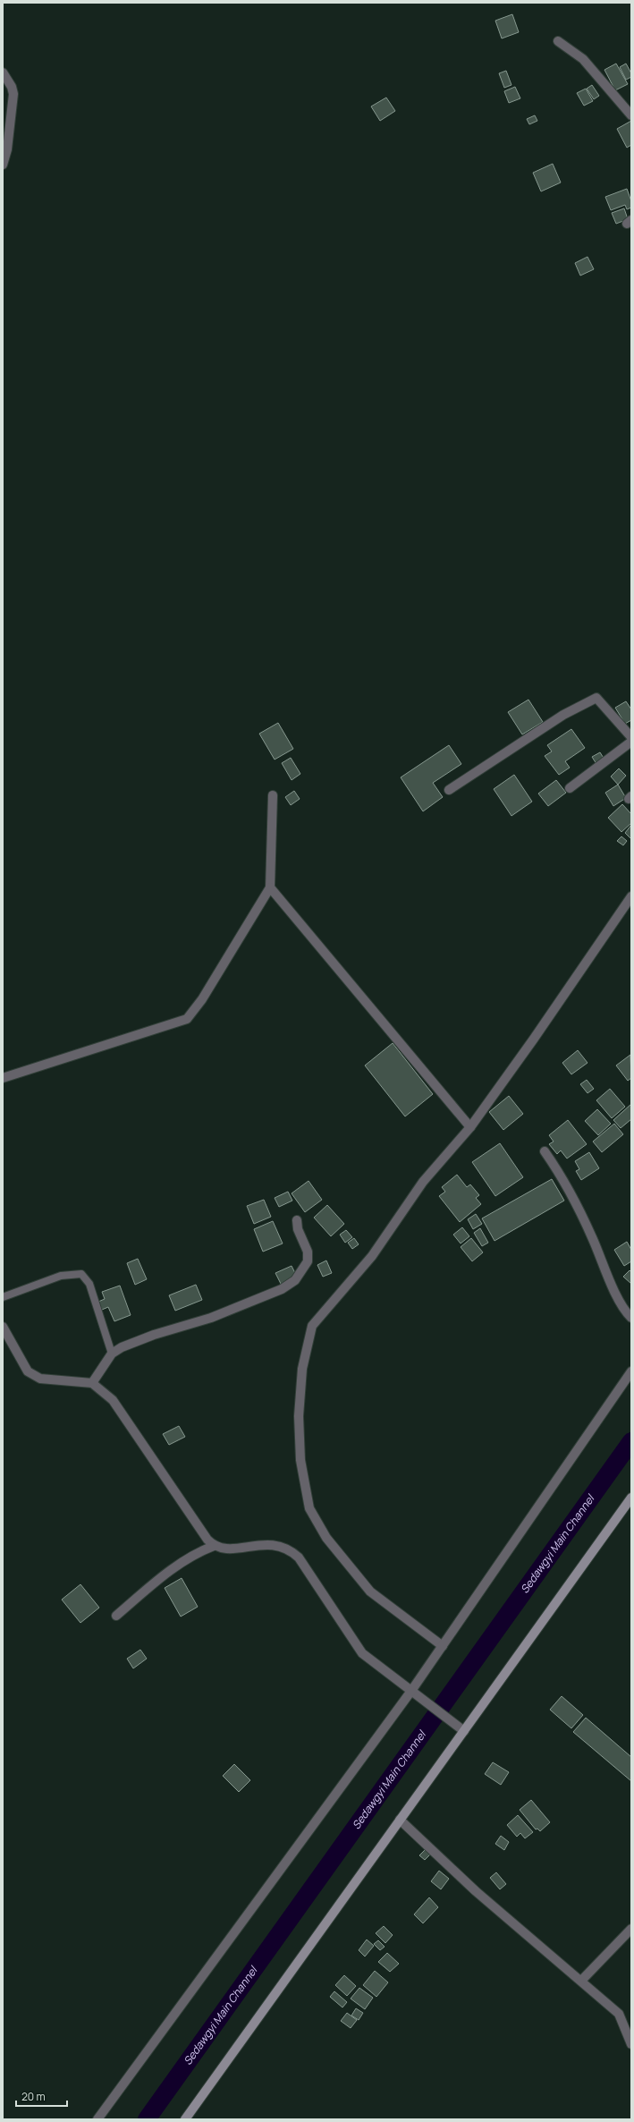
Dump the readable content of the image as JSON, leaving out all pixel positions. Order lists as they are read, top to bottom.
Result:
{
  "water": ["Sedawgyi Main Channel"],
  "scale_bar": "20 m"
}
